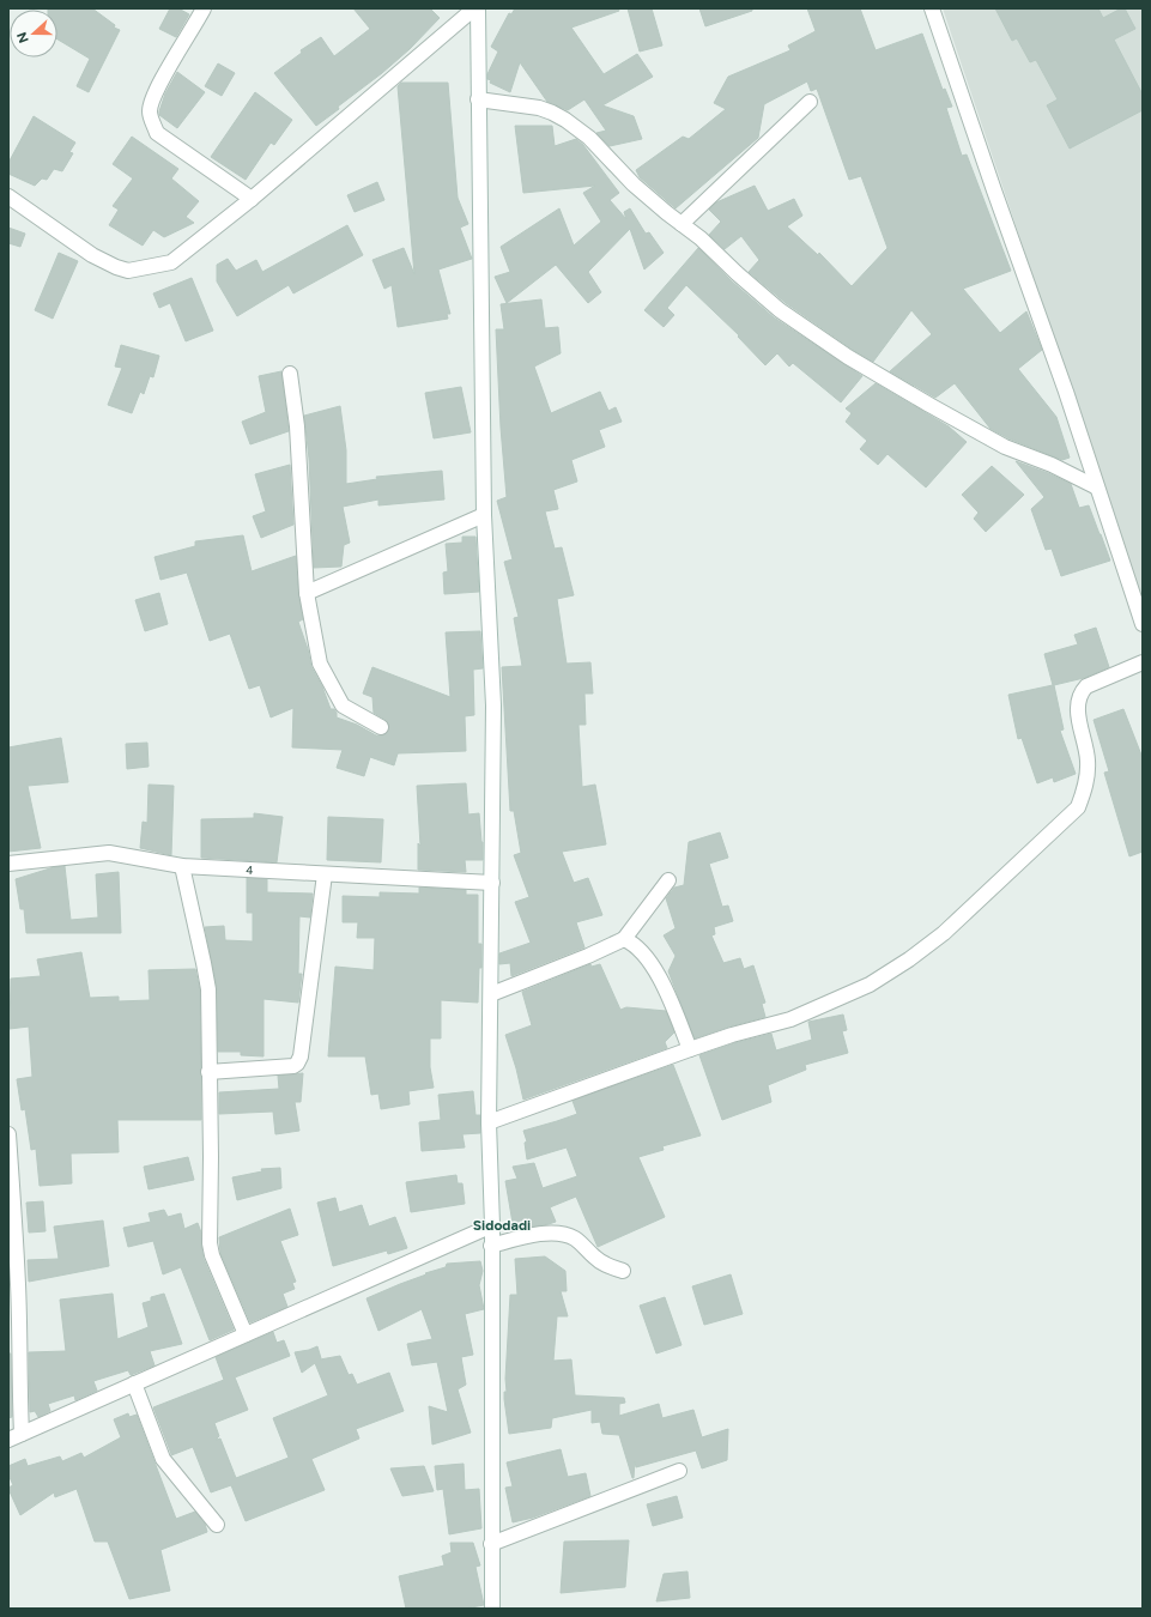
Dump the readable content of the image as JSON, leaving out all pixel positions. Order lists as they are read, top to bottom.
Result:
{
  "streets": {
    "street": ["4"]
  },
  "districts": ["Sidodadi"],
  "north": "left"
}
